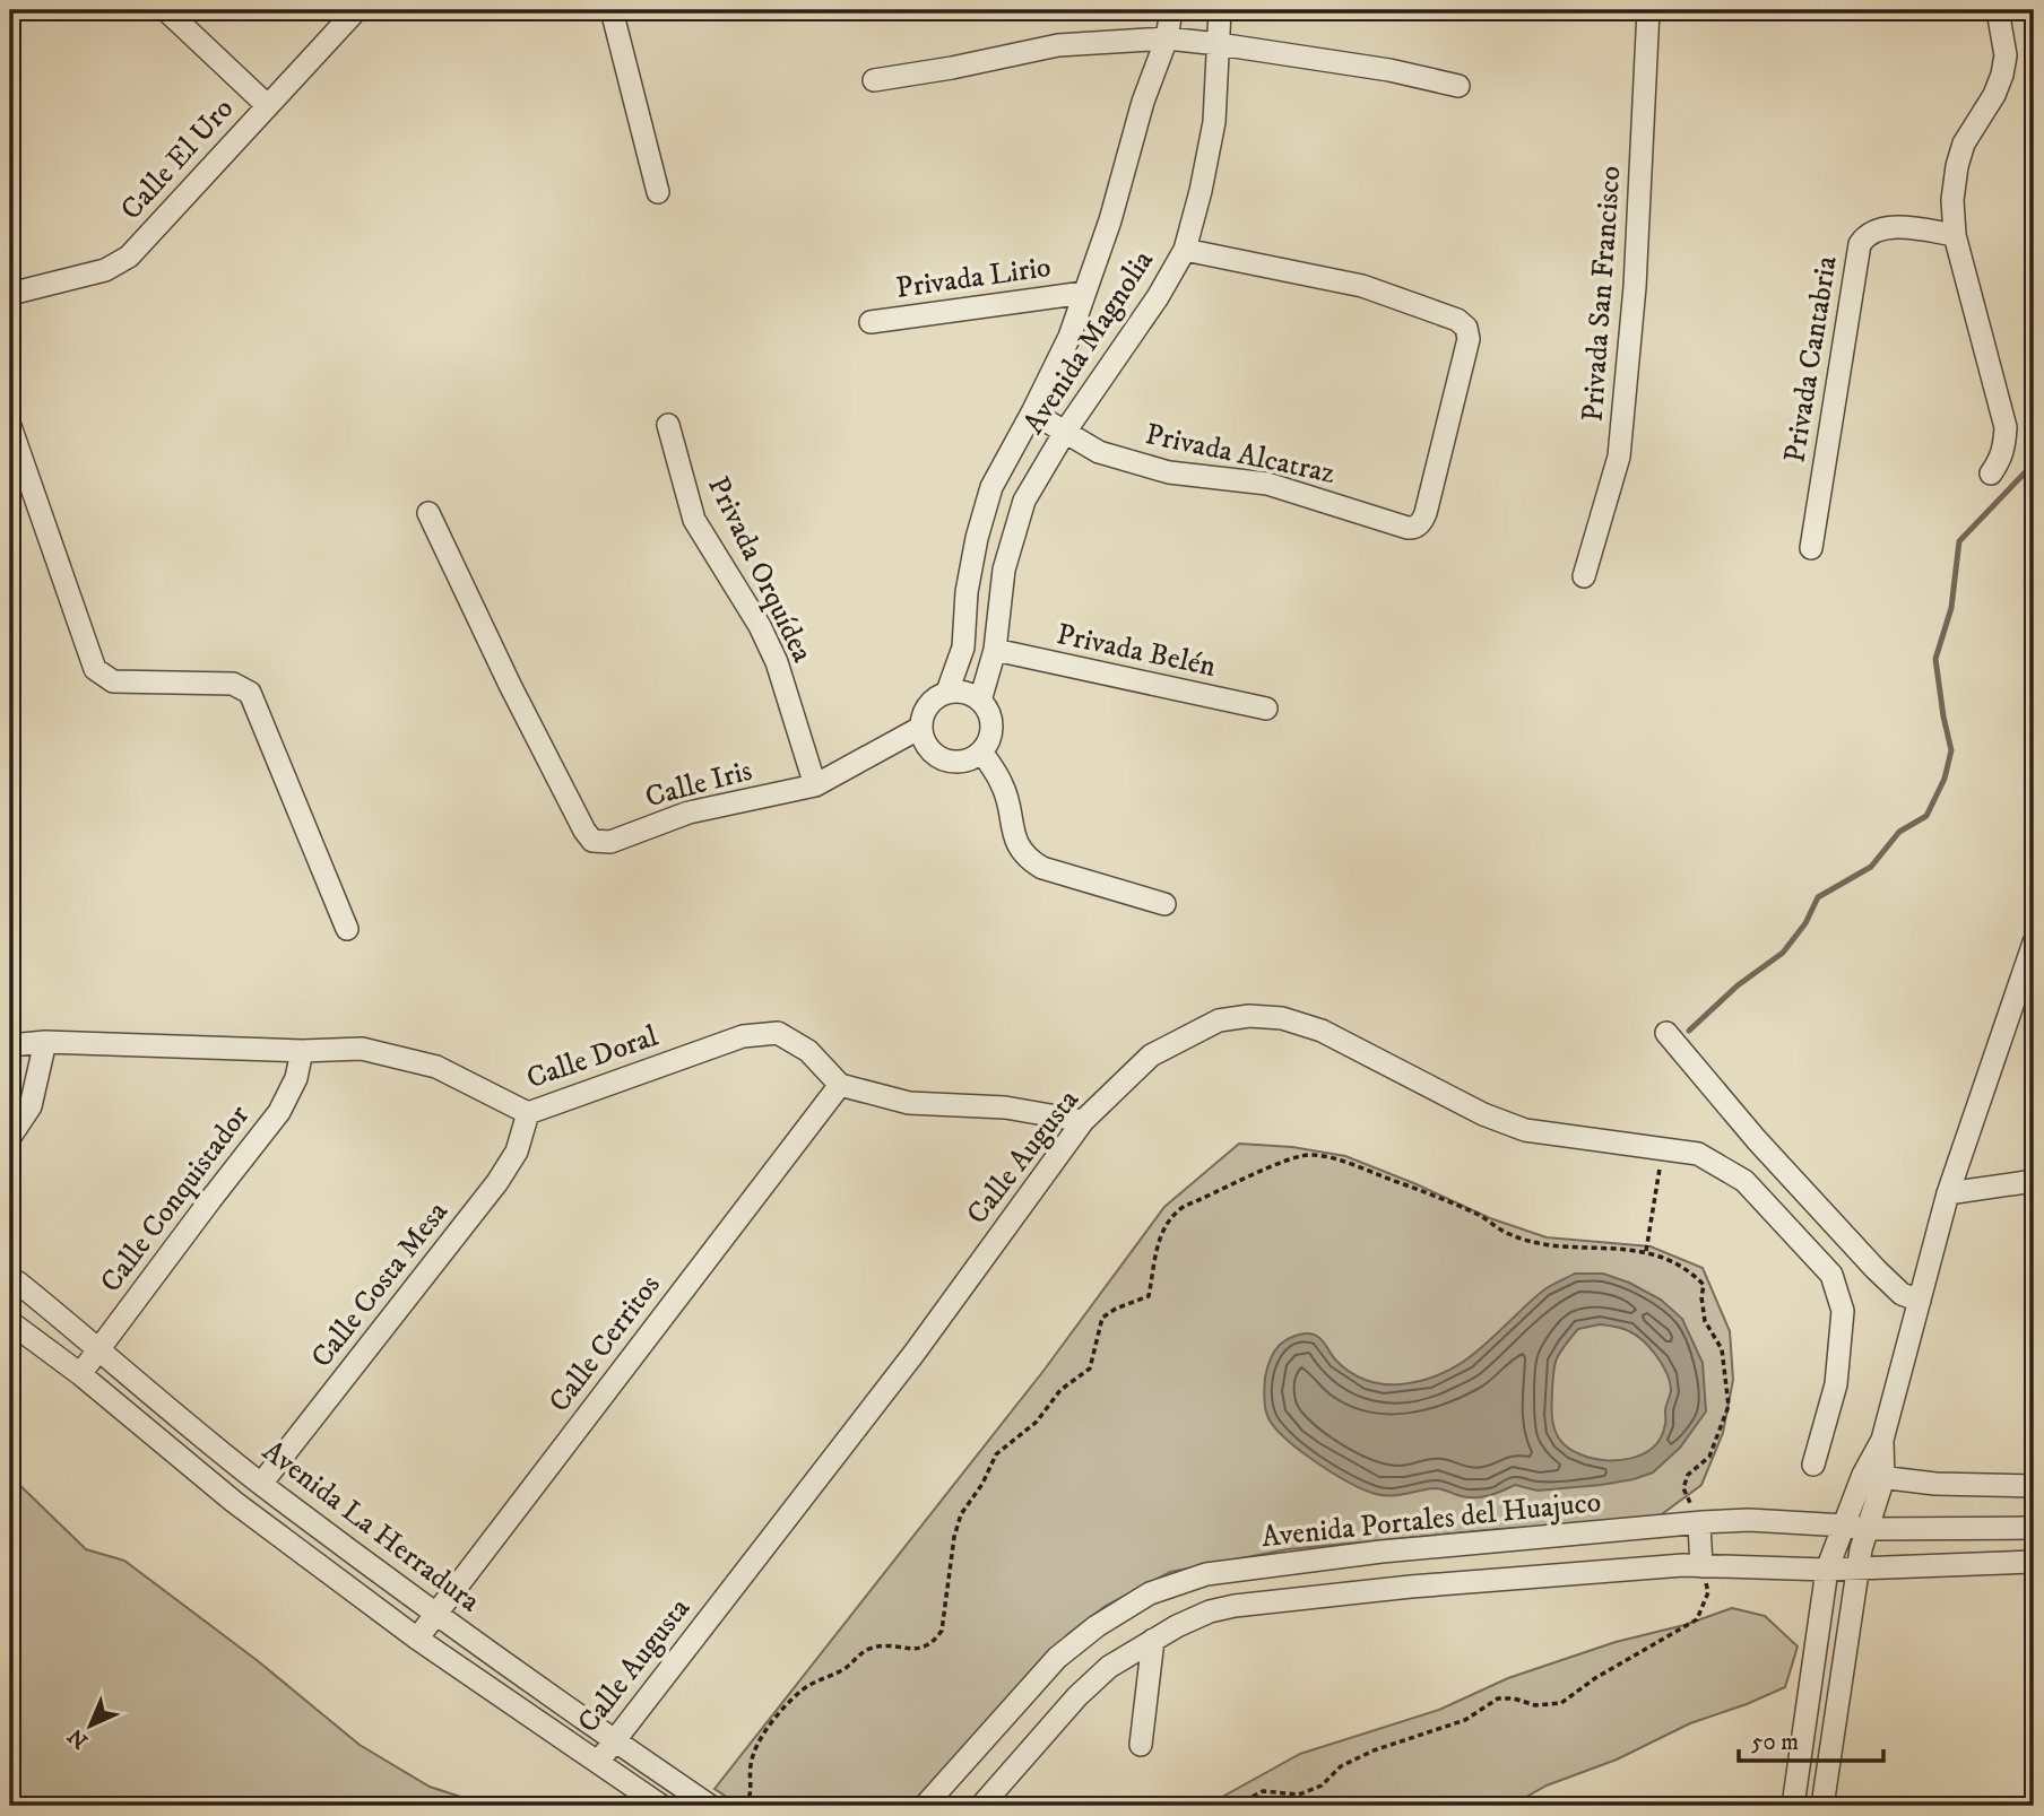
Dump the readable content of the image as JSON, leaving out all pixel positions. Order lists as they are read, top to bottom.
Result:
{
  "streets": {
    "street": [
      "Calle El Uro",
      "Privada Lirio",
      "Privada San Francisco",
      "Avenida Magnolia",
      "Privada Cantabria",
      "Privada Alcatraz",
      "Privada Orquídea",
      "Privada Belén",
      "Calle Iris",
      "Calle Doral",
      "Calle Augusta",
      "Calle Conquistador",
      "Calle Costa Mesa",
      "Calle Cerritos",
      "Avenida Portales del Huajuco",
      "Avenida La Herradura"
    ]
  },
  "crossings": [
    ["Privada Lirio", "Avenida Magnolia"],
    ["Avenida Magnolia", "Privada Alcatraz"],
    ["Avenida Magnolia", "Privada Belén"],
    ["Avenida Magnolia", "Calle Iris"],
    ["Privada Orquídea", "Calle Iris"],
    ["Calle Doral", "Calle Conquistador"],
    ["Calle Doral", "Calle Costa Mesa"],
    ["Calle Doral", "Calle Cerritos"],
    ["Calle Augusta", "Avenida La Herradura"],
    ["Calle Conquistador", "Avenida La Herradura"],
    ["Calle Costa Mesa", "Avenida La Herradura"],
    ["Calle Cerritos", "Avenida La Herradura"]
  ],
  "scale_bar": "50 m",
  "north": "bottom left"
}
